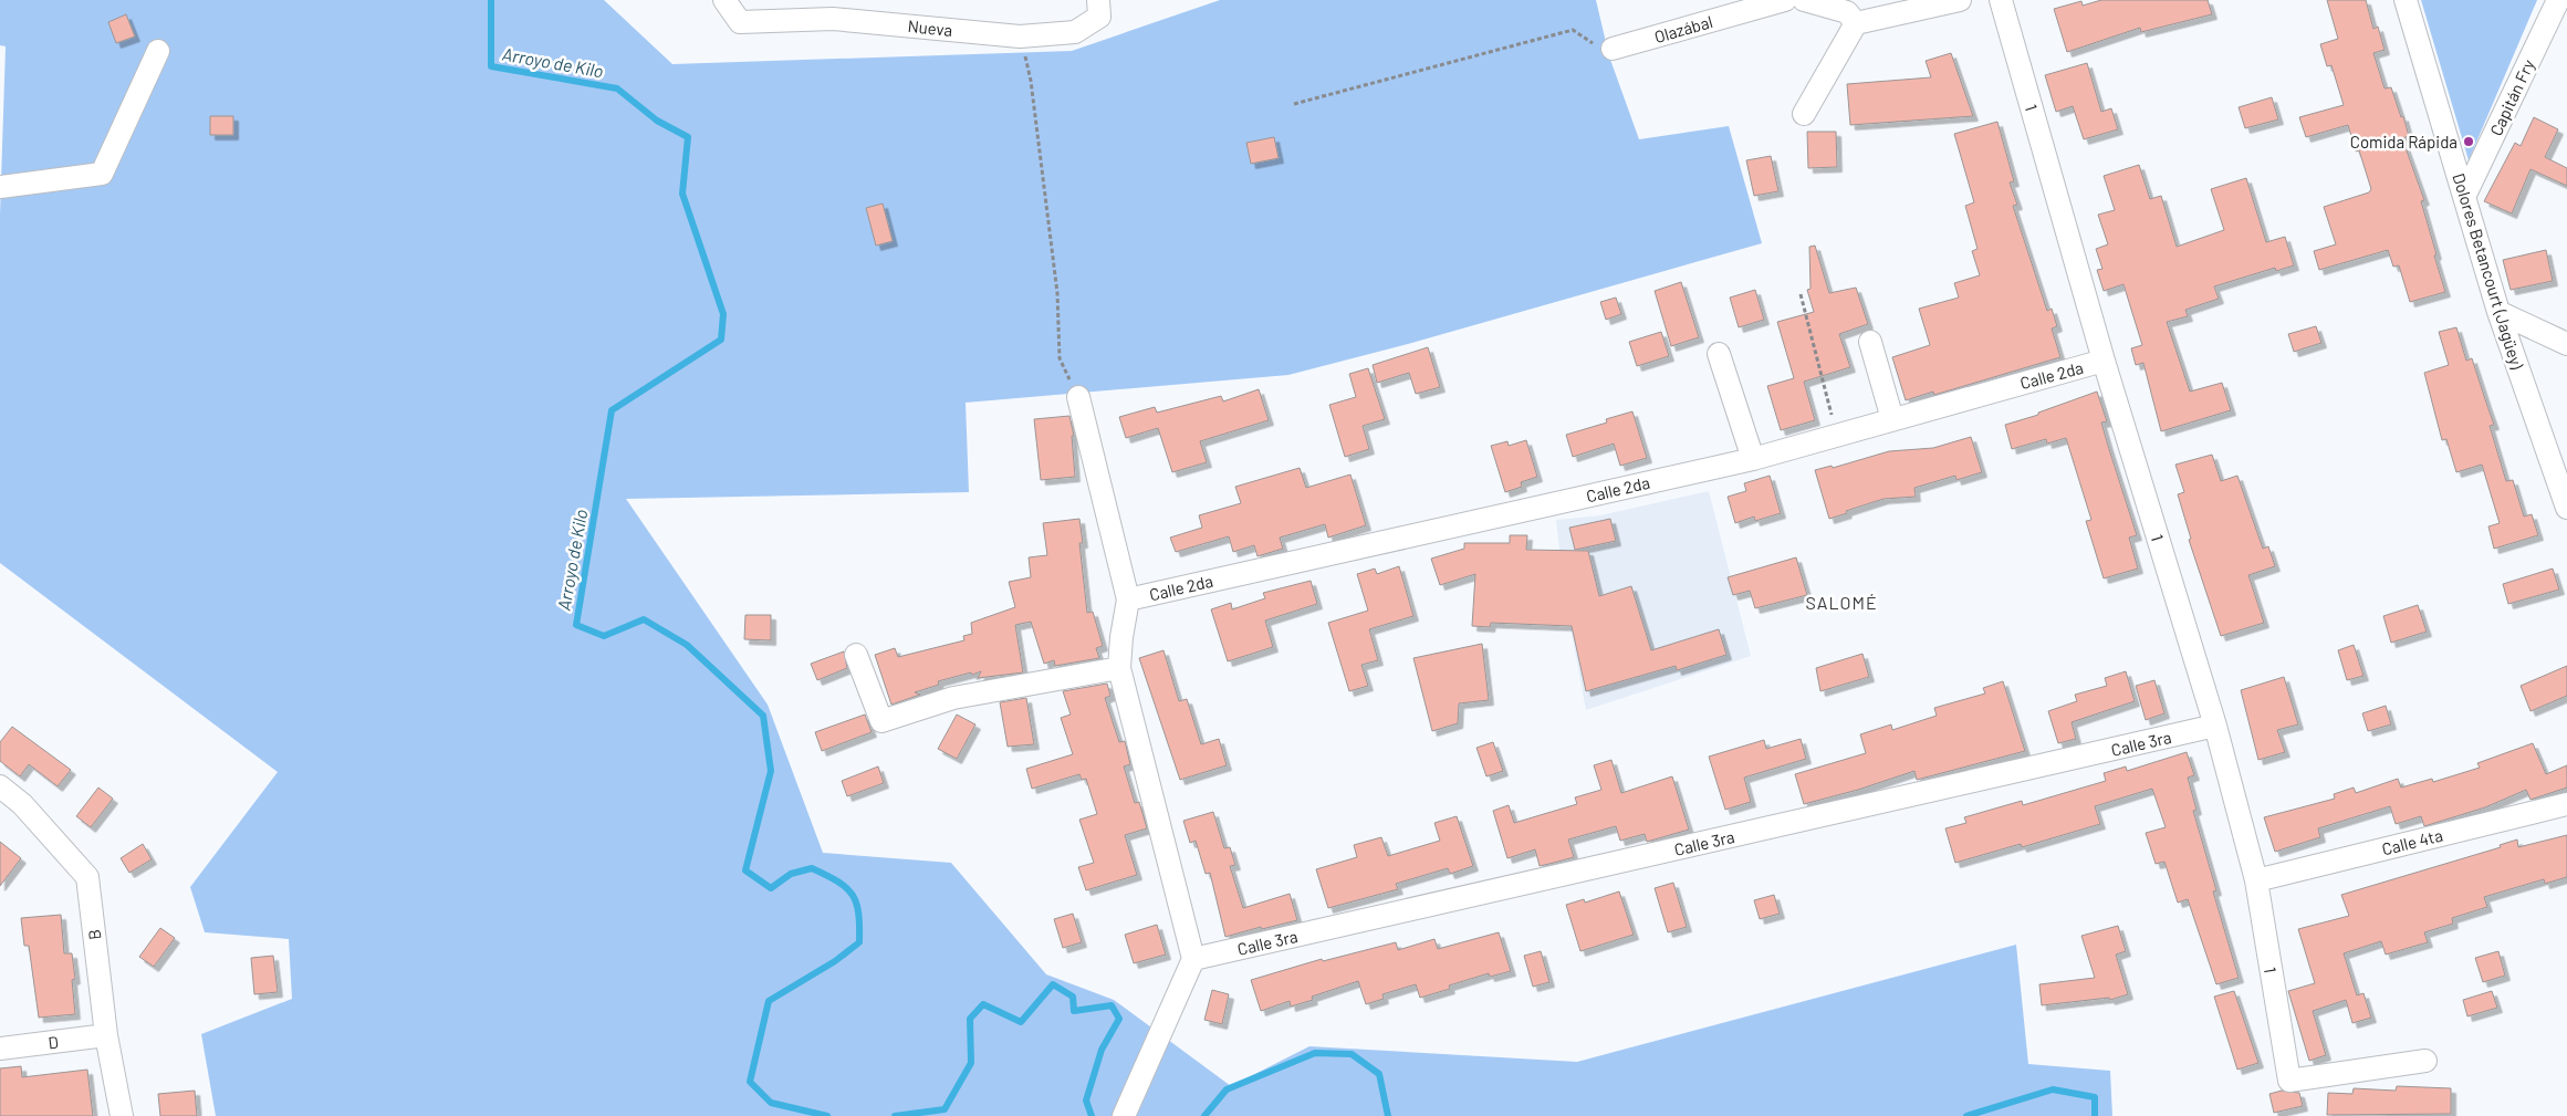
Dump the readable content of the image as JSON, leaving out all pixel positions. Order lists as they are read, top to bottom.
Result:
{
  "streets": {
    "street": [
      "Nueva",
      "Olazábal",
      "Capitán Fry",
      "1",
      "Dolores Betancourt (Jagüey)",
      "Calle 2da",
      "Calle 3ra",
      "Calle 4ta",
      "B",
      "D"
    ]
  },
  "crossings": [
    ["Capitán Fry", "Dolores Betancourt (Jagüey)"],
    ["1", "Calle 2da"],
    ["1", "Calle 3ra"],
    ["1", "Calle 4ta"],
    ["B", "D"]
  ],
  "districts": ["SALOMÉ"],
  "water": ["Arroyo de Kilo"],
  "places": ["Comida Rápida"]
}
